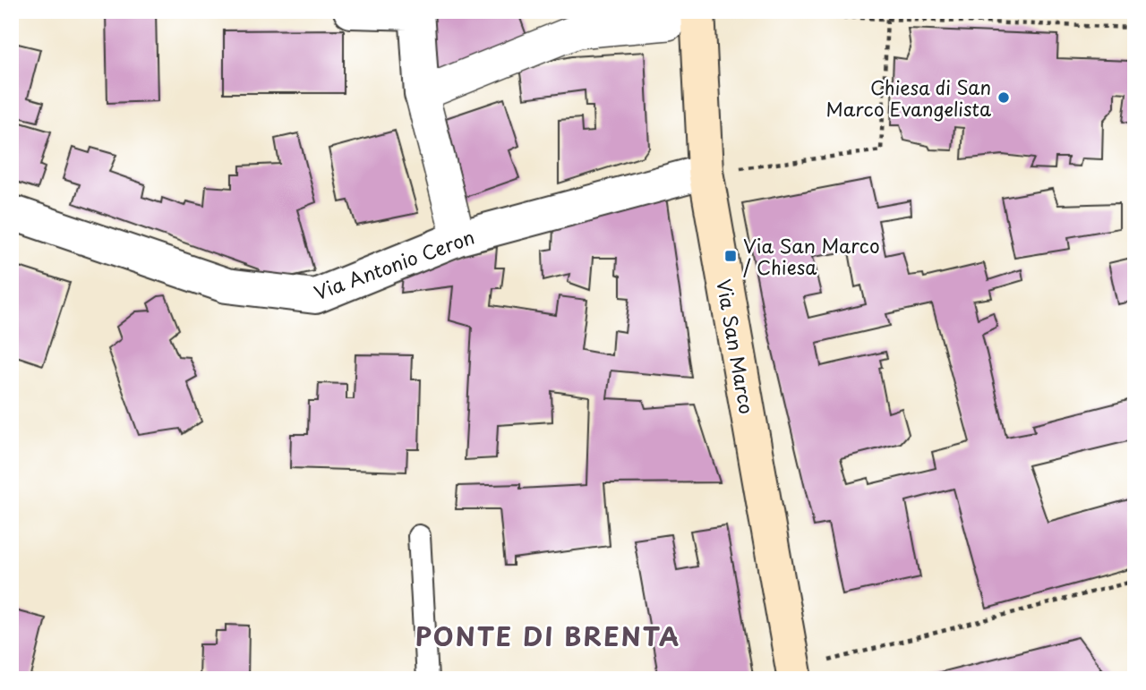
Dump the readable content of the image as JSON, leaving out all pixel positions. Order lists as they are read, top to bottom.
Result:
{
  "streets": {
    "main road": ["Via San Marco"],
    "street": ["Via Antonio Ceron"]
  },
  "crossings": [
    ["Via Antonio Ceron", "Via San Marco"]
  ],
  "districts": ["PONTE DI BRENTA"],
  "places": {
    "other": ["Chiesa di San Marco Evangelista"],
    "transit": ["Via San Marco / Chiesa"]
  }
}
